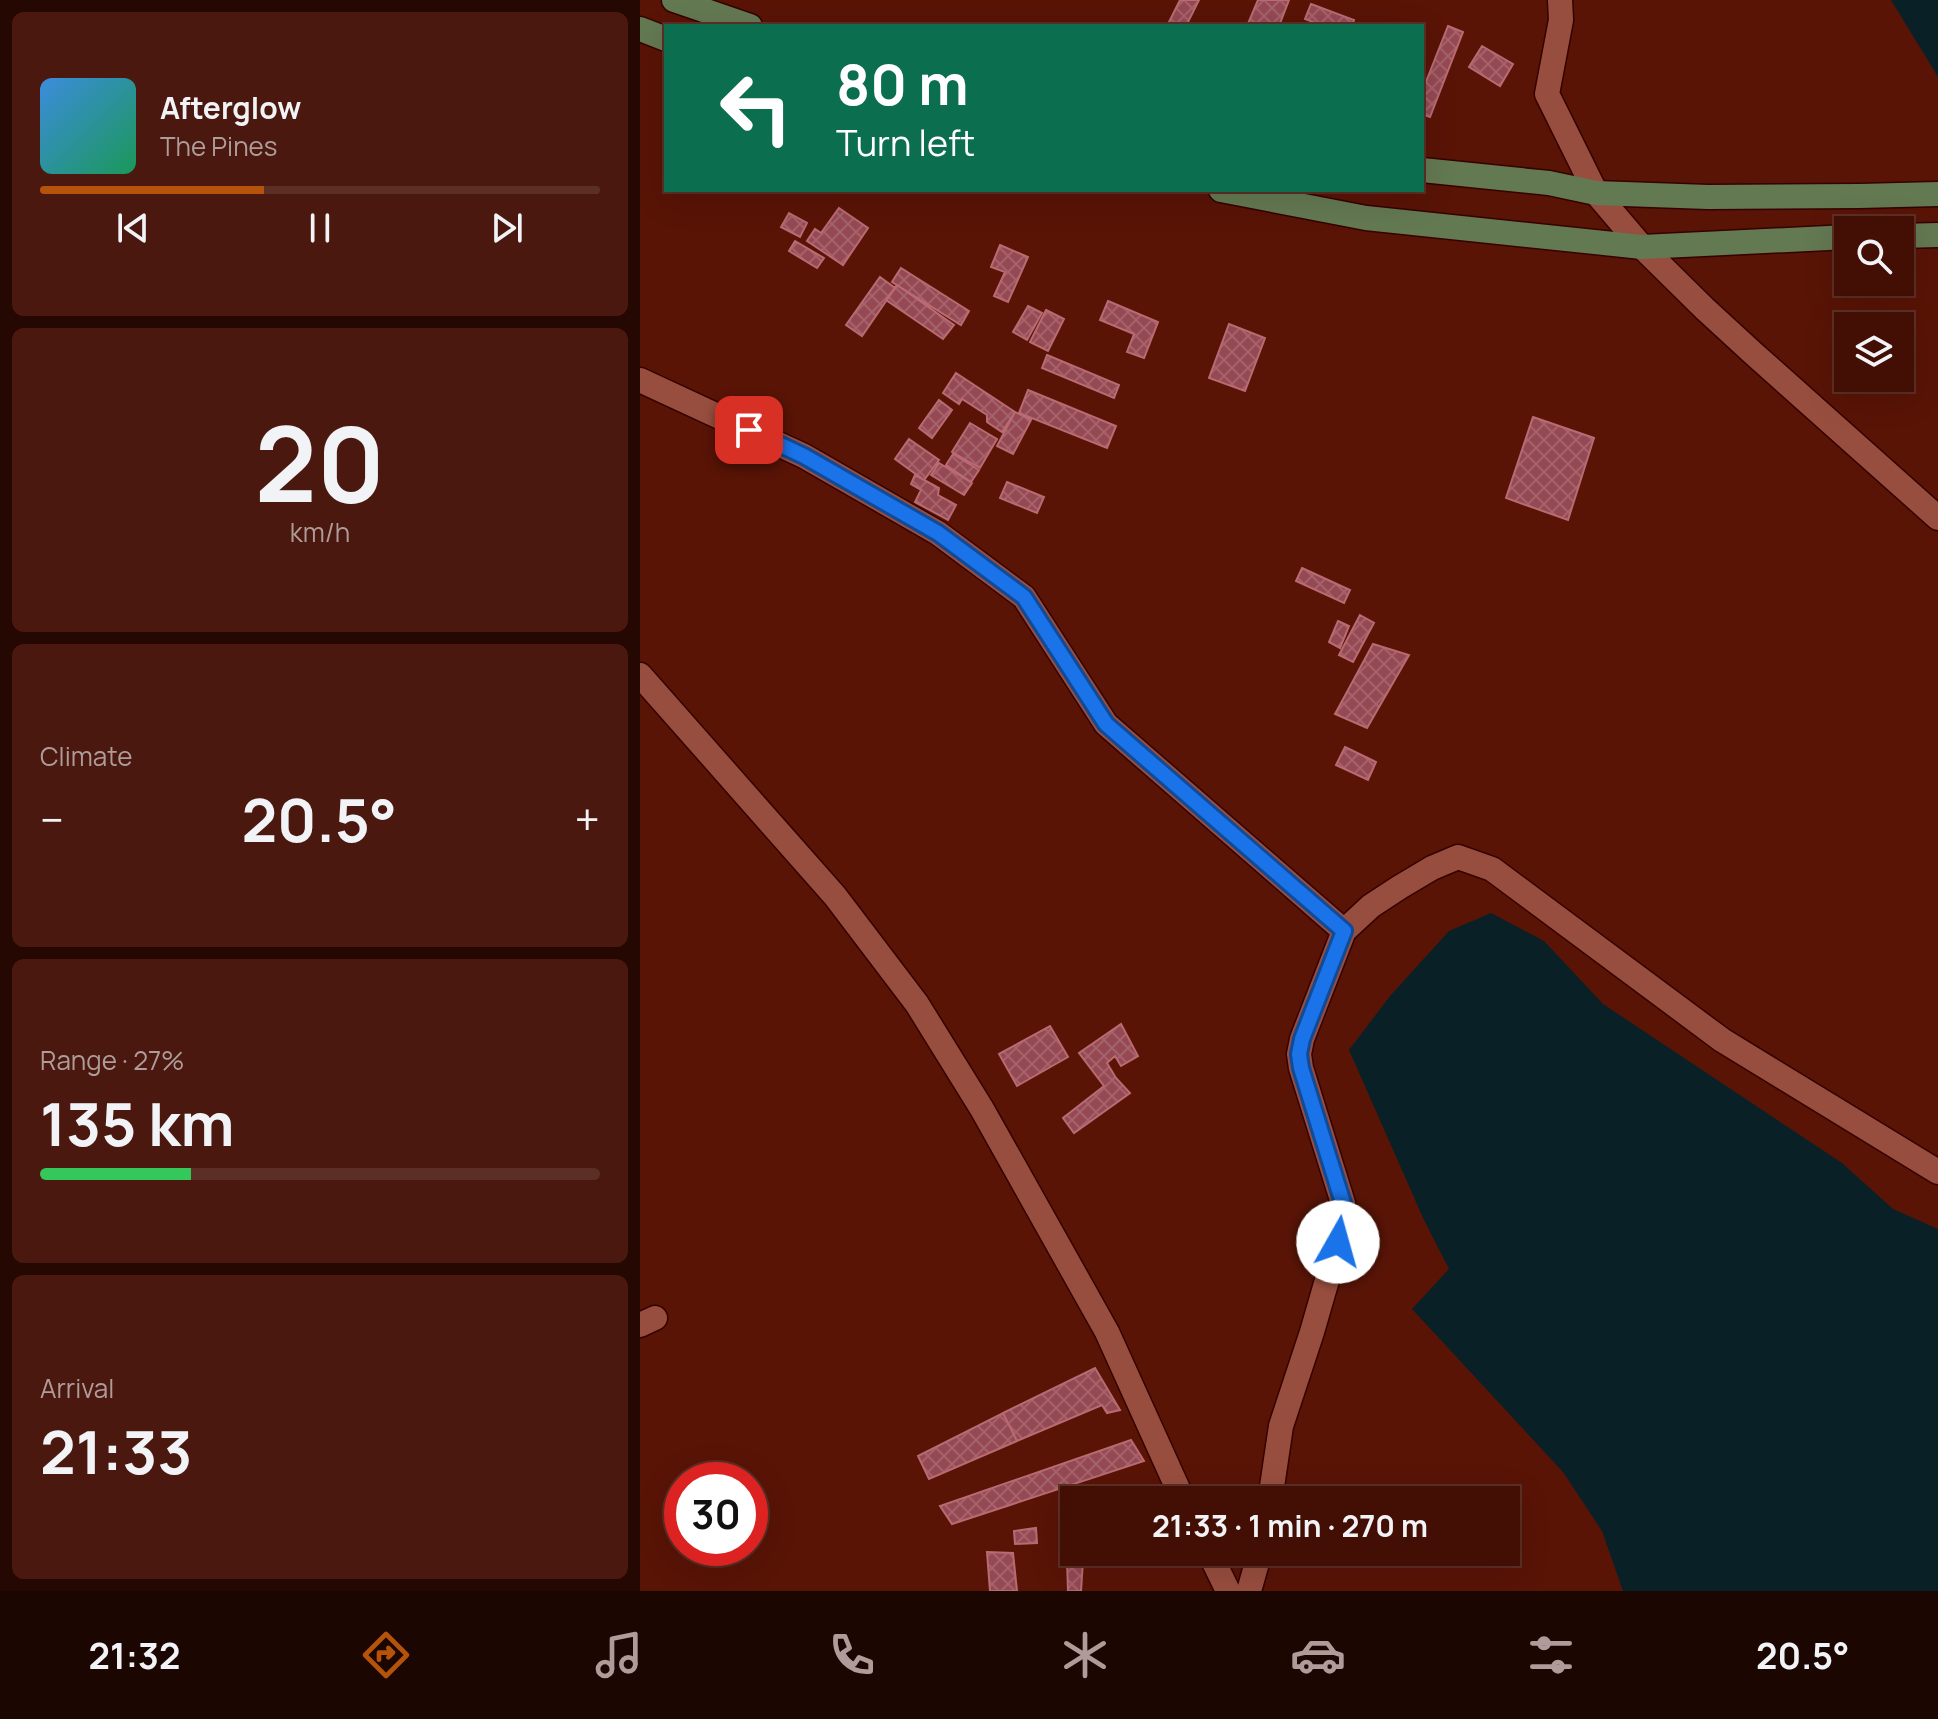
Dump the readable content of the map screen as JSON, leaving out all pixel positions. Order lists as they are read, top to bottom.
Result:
{
  "page": {
    "turn": ["80 m", "Turn left"],
    "song": ["Afterglow", "The Pines"],
    "tile": [
      ["20", "km/h"],
      "Climate",
      ["Range · 27%", "135 km"],
      ["Arrival", "21:33"]
    ],
    "heat": ["−", "20.5°", "+"],
    "limit": "30",
    "trip": "21:33 · 1 min · 270 m",
    "tabs": ["21:32", "20.5°"]
  }
}
